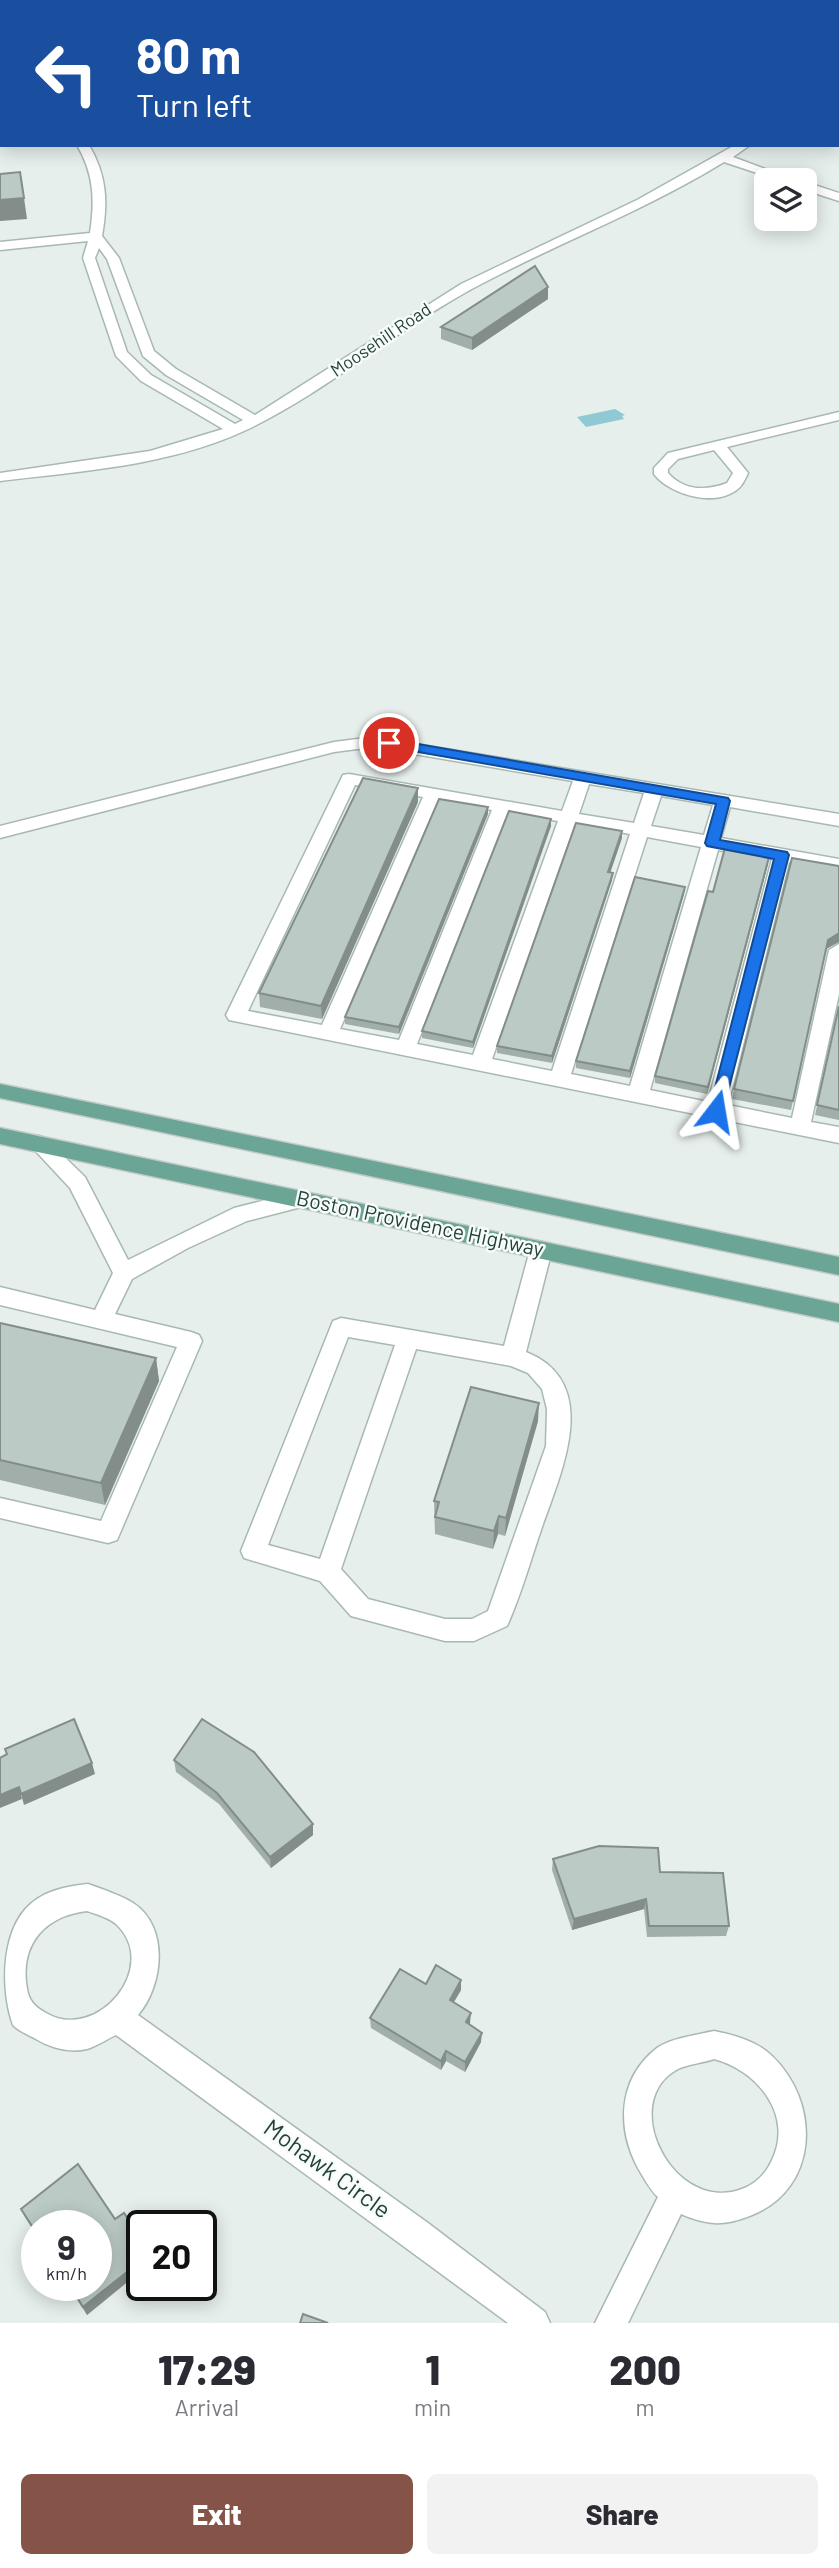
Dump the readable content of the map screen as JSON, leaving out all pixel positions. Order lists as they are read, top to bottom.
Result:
{
  "streets": {
    "main road": ["Boston Providence Highway"],
    "street": ["Moosehill Road", "Mohawk Circle"]
  },
  "page": {
    "turn": ["80 m", "Turn left"],
    "speed": "9 km/h",
    "limit": "20",
    "eta": [
      "17:29",
      "Arrival",
      "1",
      "min",
      "200",
      "m"
    ],
    "buttons": ["Exit", "Share"]
  }
}
